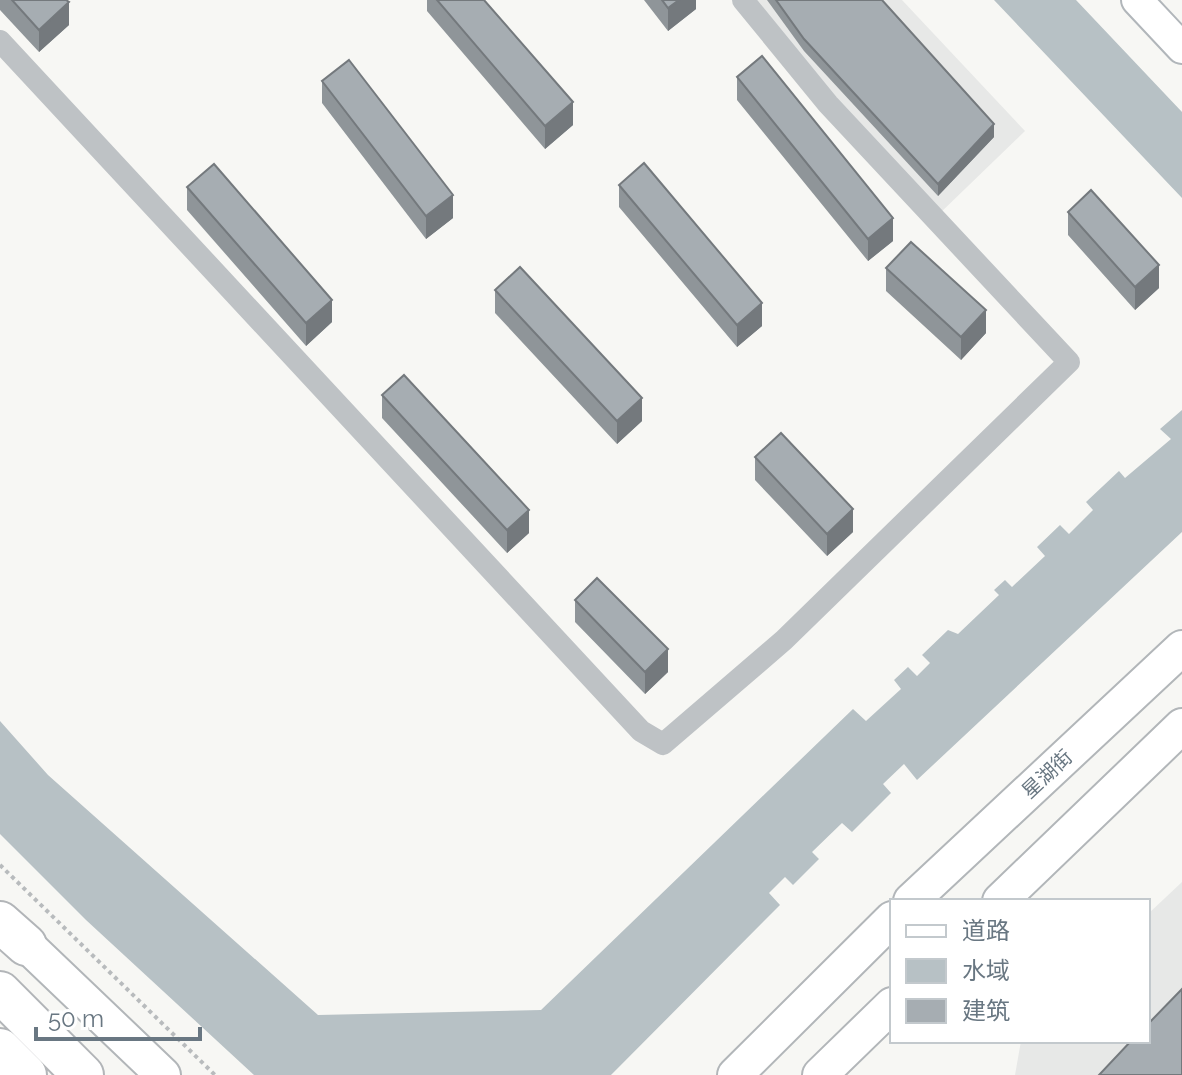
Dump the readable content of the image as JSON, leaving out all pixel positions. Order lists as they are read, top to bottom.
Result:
{
  "streets": {
    "main road": ["星湖街"]
  },
  "legend": ["道路", "水域", "建筑"],
  "scale_bar": "50 m"
}
